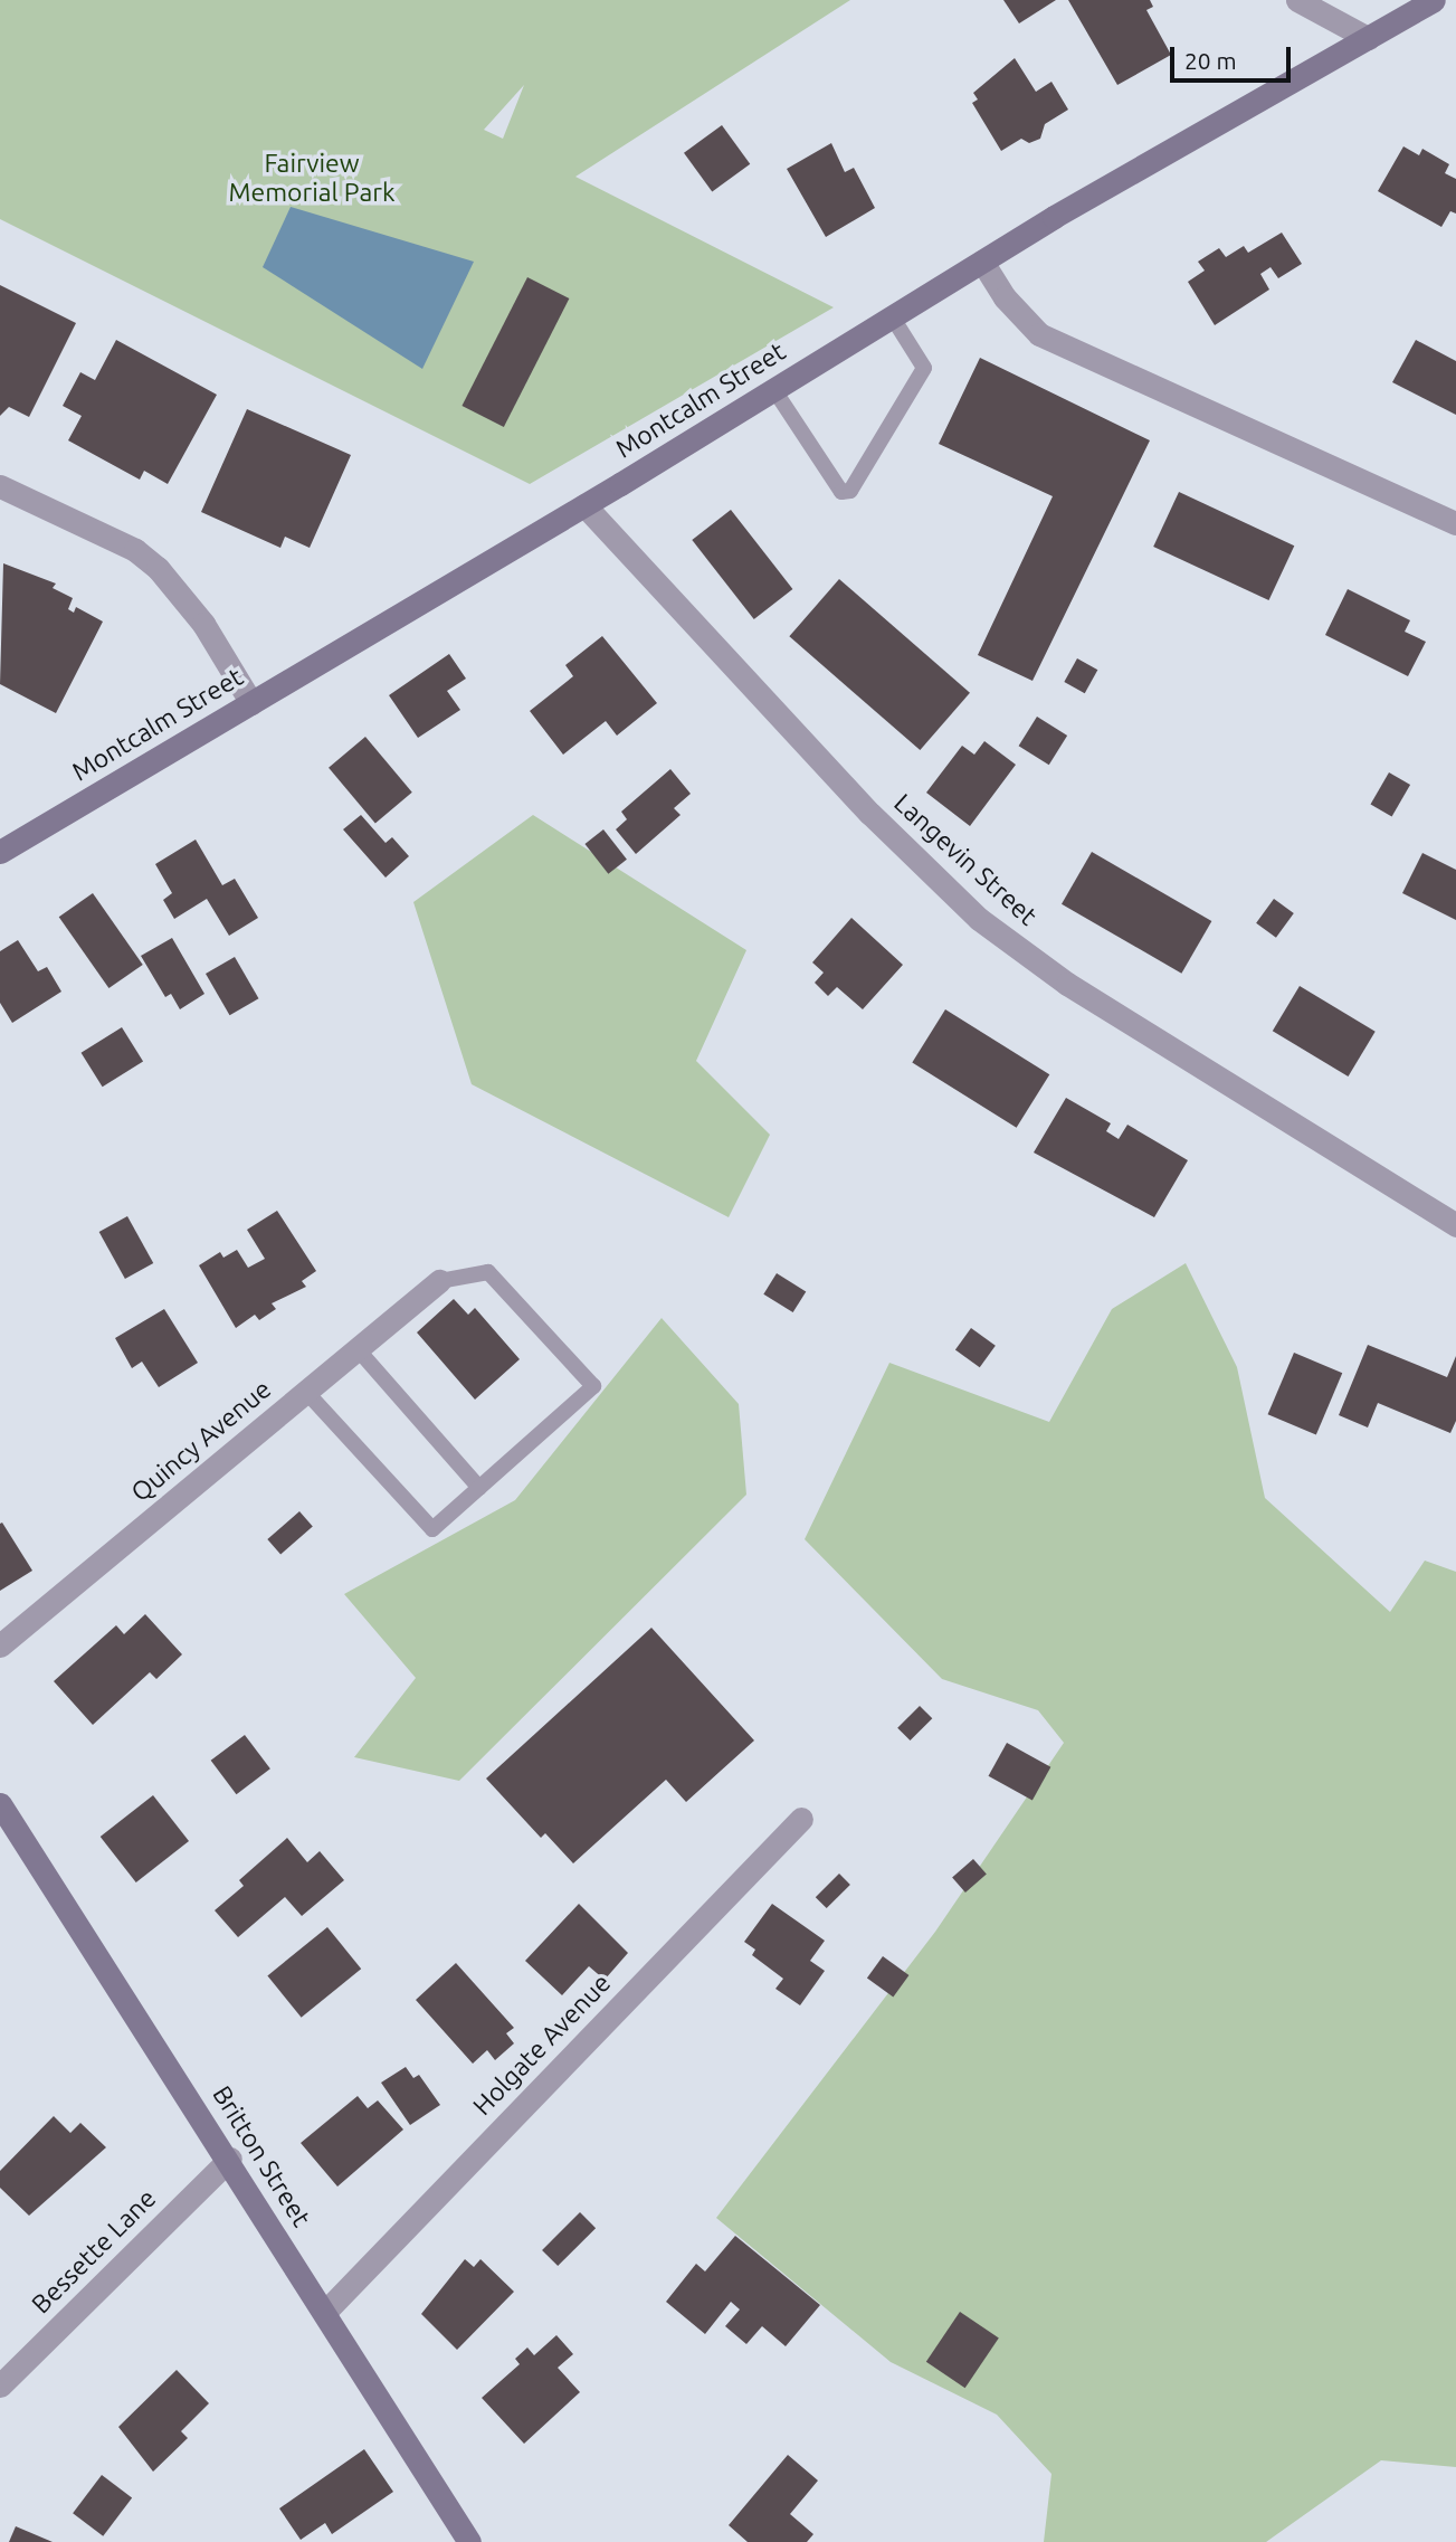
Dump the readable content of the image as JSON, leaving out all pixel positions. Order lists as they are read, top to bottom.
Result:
{
  "streets": {
    "main road": ["Montcalm Street", "Britton Street"],
    "street": [
      "Langevin Street",
      "Quincy Avenue",
      "Holgate Avenue",
      "Bessette Lane"
    ]
  },
  "crossings": [
    ["Montcalm Street", "Langevin Street"],
    ["Holgate Avenue", "Britton Street"],
    ["Britton Street", "Bessette Lane"]
  ],
  "parks": ["Fairview Memorial Park"],
  "scale_bar": "20 m"
}
